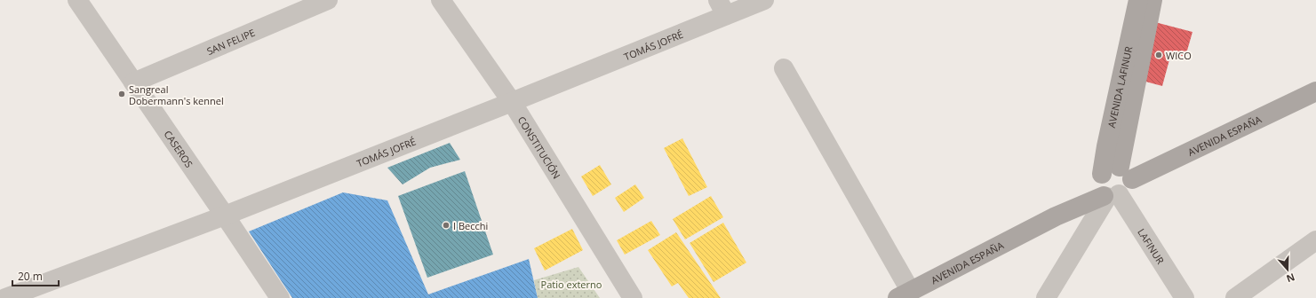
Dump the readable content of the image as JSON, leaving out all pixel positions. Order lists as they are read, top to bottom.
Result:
{
  "streets": {
    "main road": ["AVENIDA LAFINUR", "AVENIDA ESPAÑA"],
    "street": [
      "SAN FELIPE",
      "TOMÁS JOFRÉ",
      "CONSTITUCIÓN",
      "CASEROS",
      "LAFINUR"
    ]
  },
  "crossings": [
    ["SAN FELIPE", "CASEROS"],
    ["TOMÁS JOFRÉ", "CONSTITUCIÓN"],
    ["TOMÁS JOFRÉ", "CASEROS"],
    ["AVENIDA LAFINUR", "AVENIDA ESPAÑA"],
    ["AVENIDA LAFINUR", "LAFINUR"],
    ["AVENIDA ESPAÑA", "LAFINUR"]
  ],
  "parks": ["Patio externo"],
  "places": ["WICO", "Sangreal Dobermann's kennel", "I Becchi"],
  "scale_bar": "20 m",
  "north": "bottom"
}
